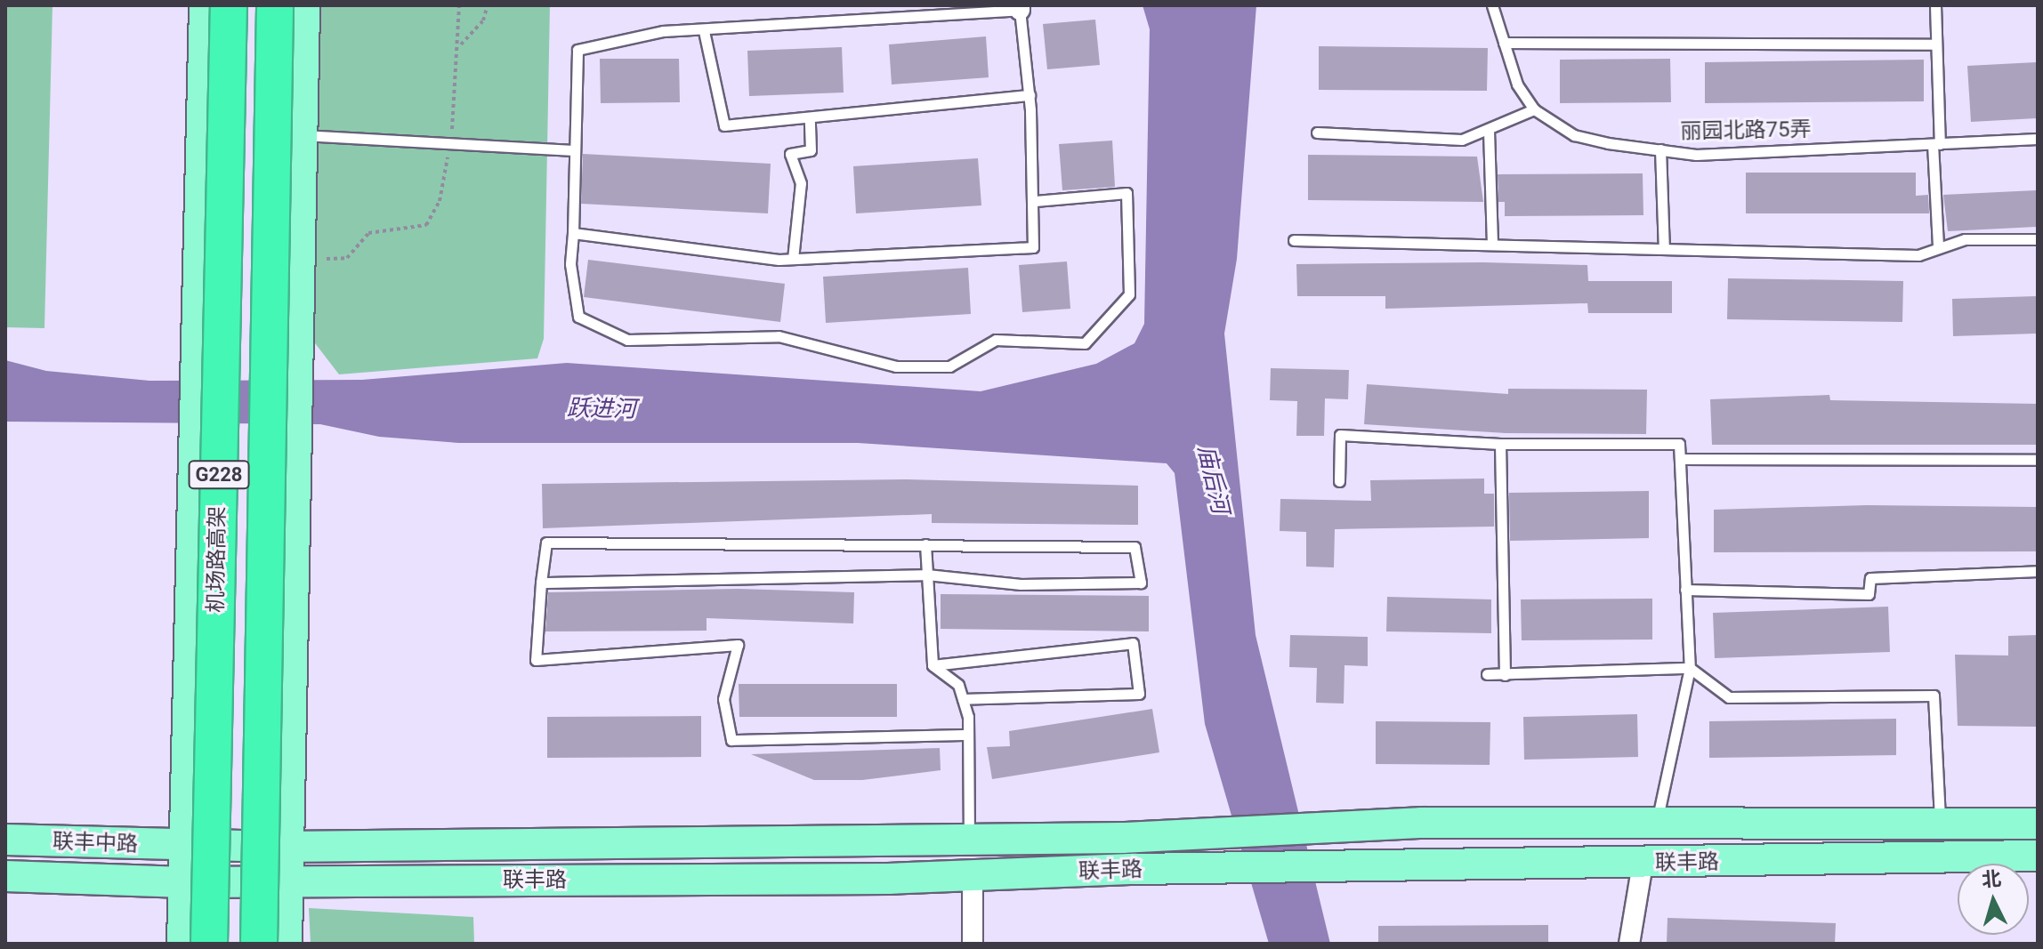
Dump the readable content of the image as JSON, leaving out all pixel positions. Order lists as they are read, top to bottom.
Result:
{
  "streets": {
    "highway": ["G228", "机场路高架"],
    "main road": ["联丰中路", "联丰路"],
    "lane": ["丽园北路75弄"]
  },
  "crossings": [
    ["联丰中路", "联丰路"]
  ],
  "water": ["跃进河", "庙后河"],
  "north": "top"
}
